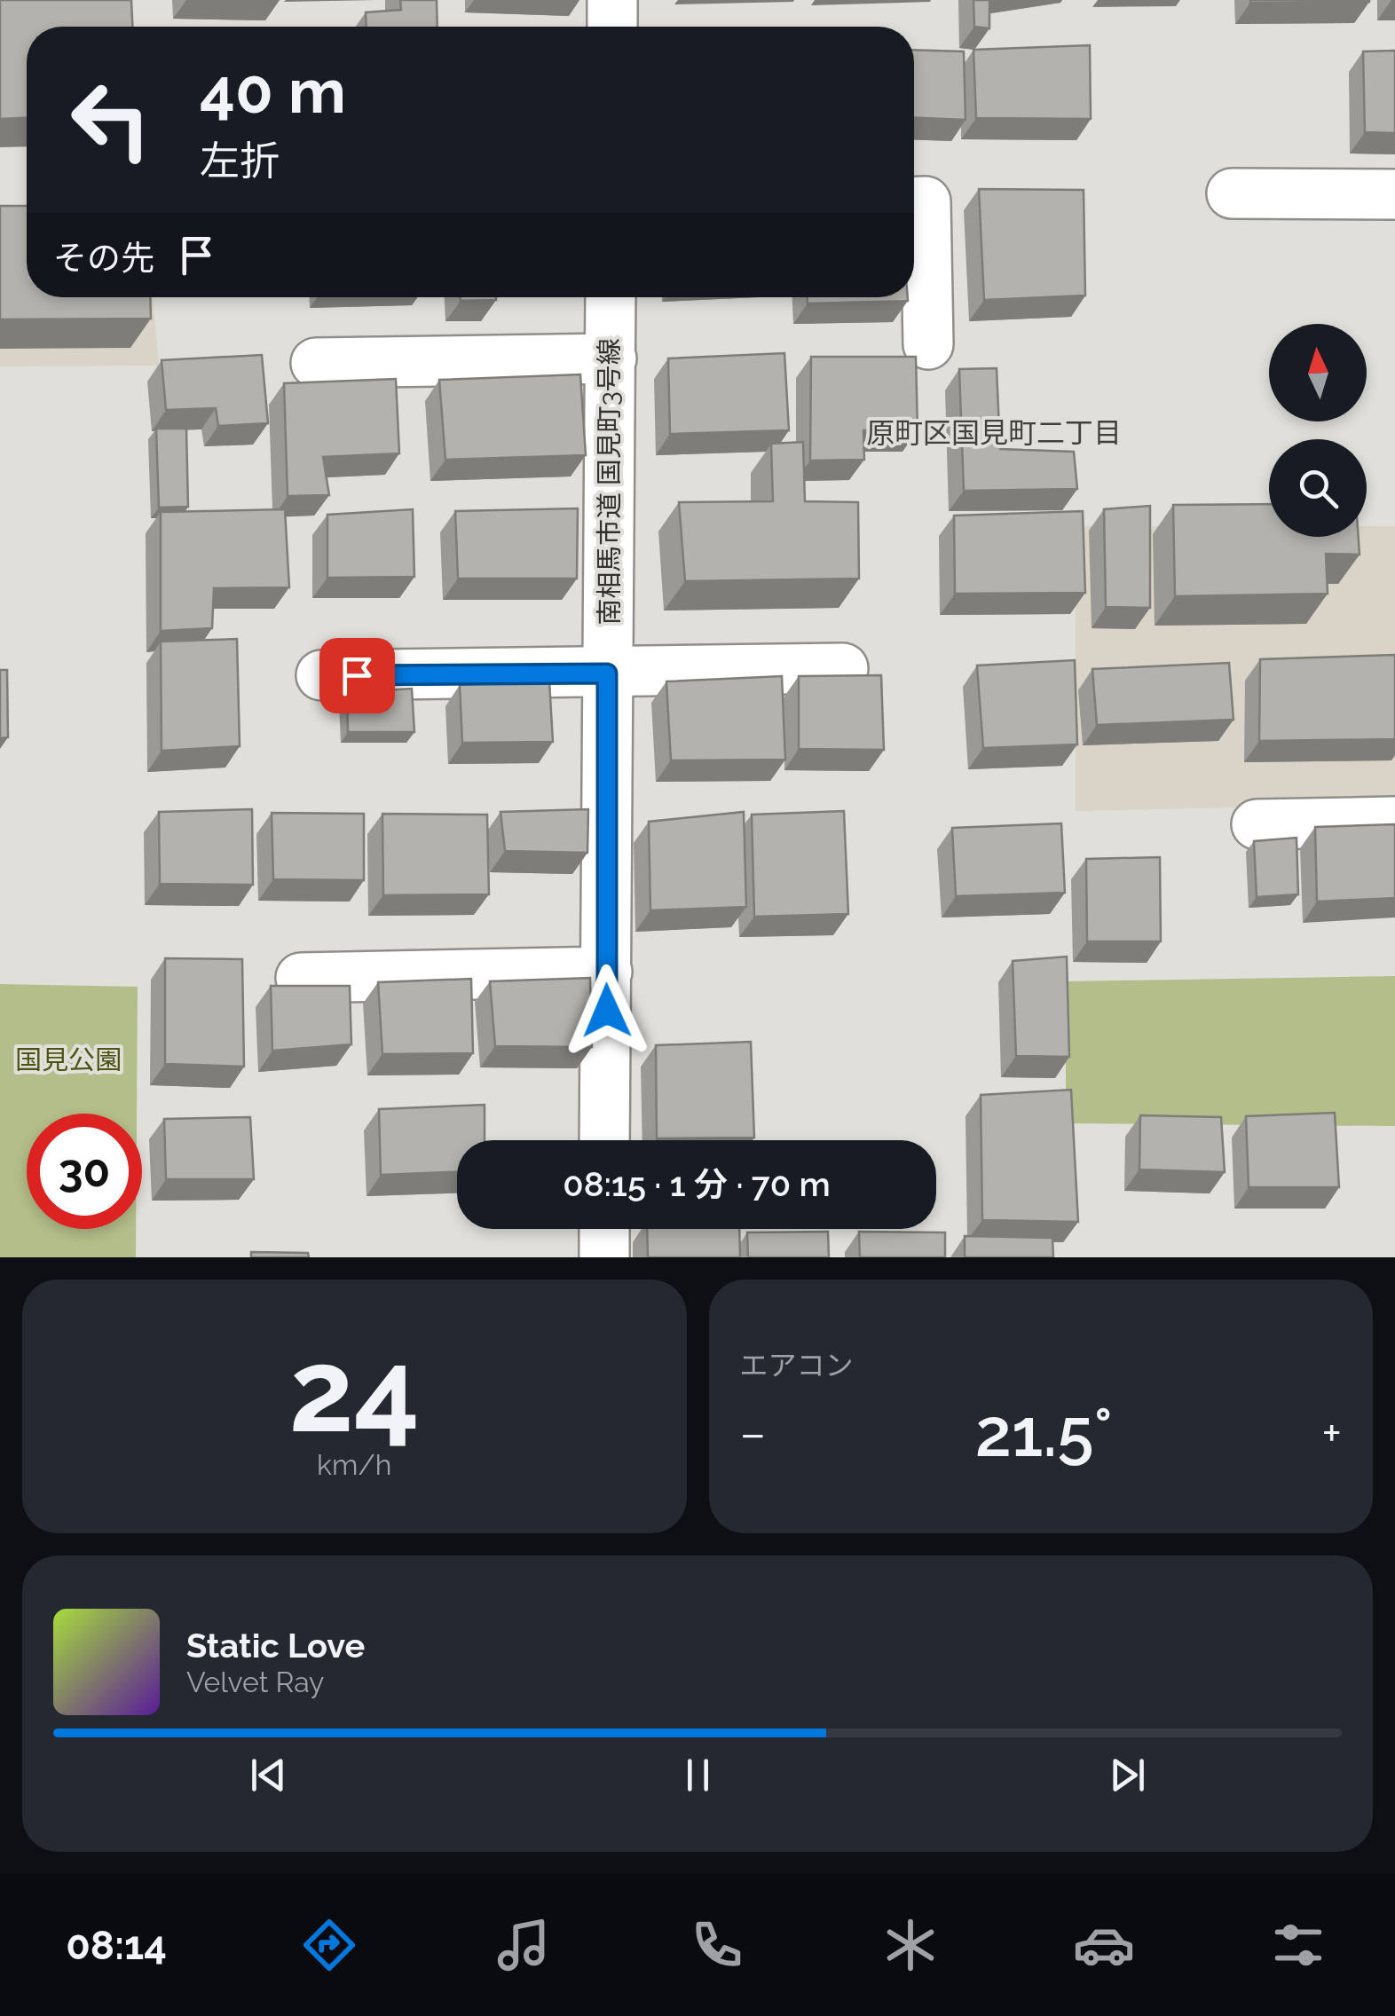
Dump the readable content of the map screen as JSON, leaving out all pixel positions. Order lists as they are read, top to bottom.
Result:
{
  "streets": {
    "street": ["南相馬市道 国見町3号線"]
  },
  "districts": ["原町区国見町二丁目"],
  "parks": ["国見公園"],
  "north": "top",
  "page": {
    "turn": ["40 m", "左折"],
    "then": "その先",
    "limit": "30",
    "trip": "08:15 · 1 分 · 70 m",
    "tile": [
      ["24", "km/h"],
      "エアコン"
    ],
    "heat": ["−", "21.5°", "+"],
    "song": ["Static Love", "Velvet Ray"],
    "tabs": "08:14"
  }
}
